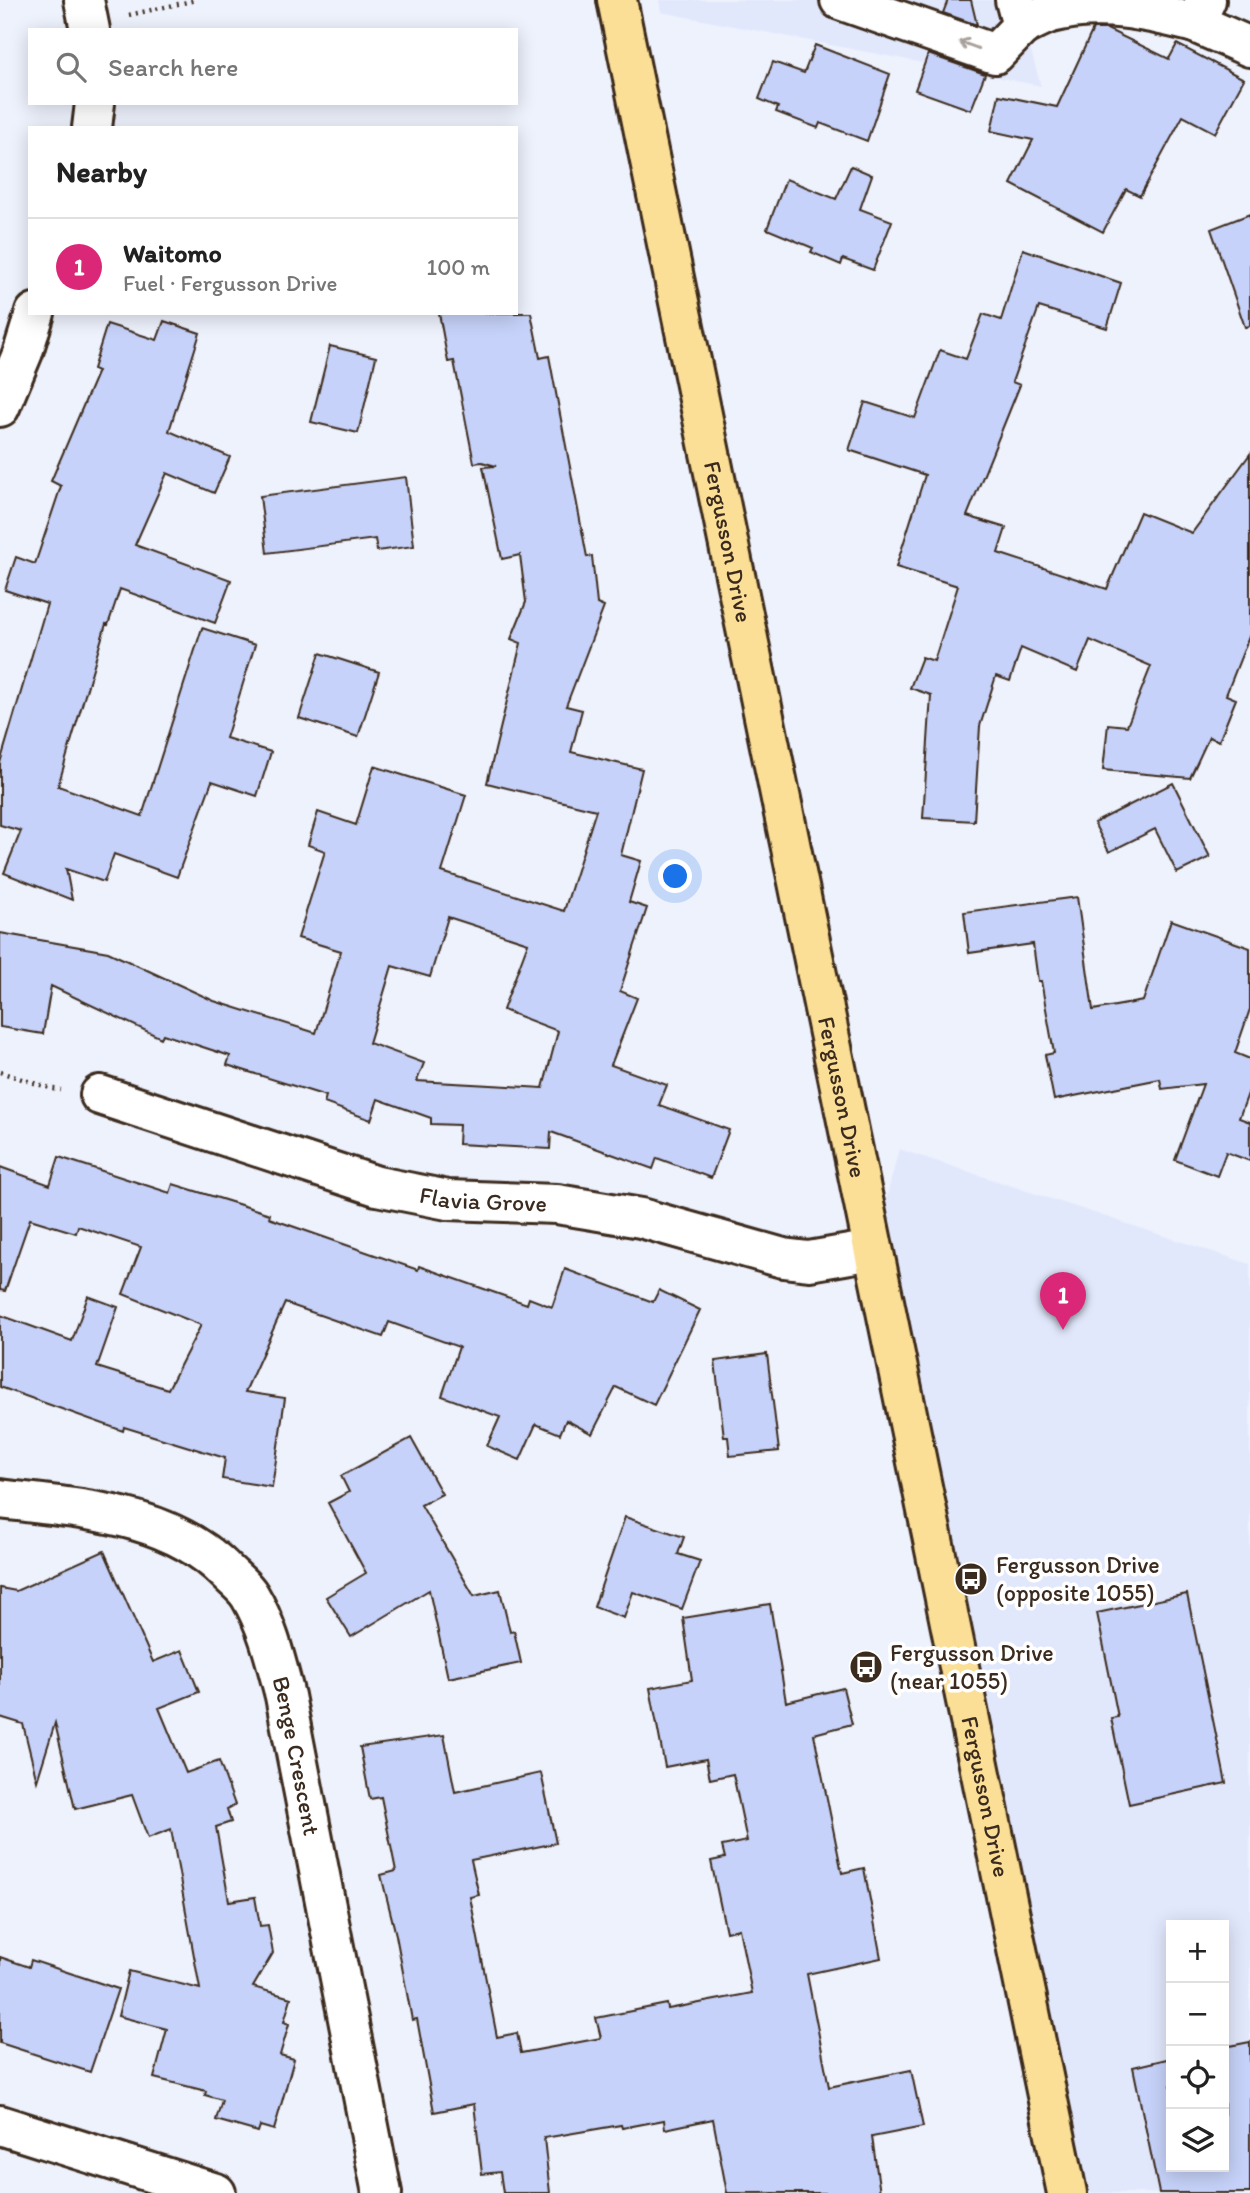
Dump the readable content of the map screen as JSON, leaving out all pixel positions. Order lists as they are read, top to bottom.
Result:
{
  "streets": {
    "main road": ["Fergusson Drive"],
    "street": ["Flavia Grove", "Benge Crescent"]
  },
  "crossings": [
    ["Fergusson Drive", "Flavia Grove"]
  ],
  "places": {
    "bus stop": ["Fergusson Drive (opposite 1055)", "Fergusson Drive (near 1055)"]
  },
  "page": {
    "search": "Search here",
    "heading": "Nearby",
    "list": [
      {
        "mark": "1",
        "name": "Waitomo",
        "note": "Fuel · Fergusson Drive",
        "value": "100 m"
      }
    ],
    "pins": "1",
    "map_buttons": ["+", "−"]
  }
}
